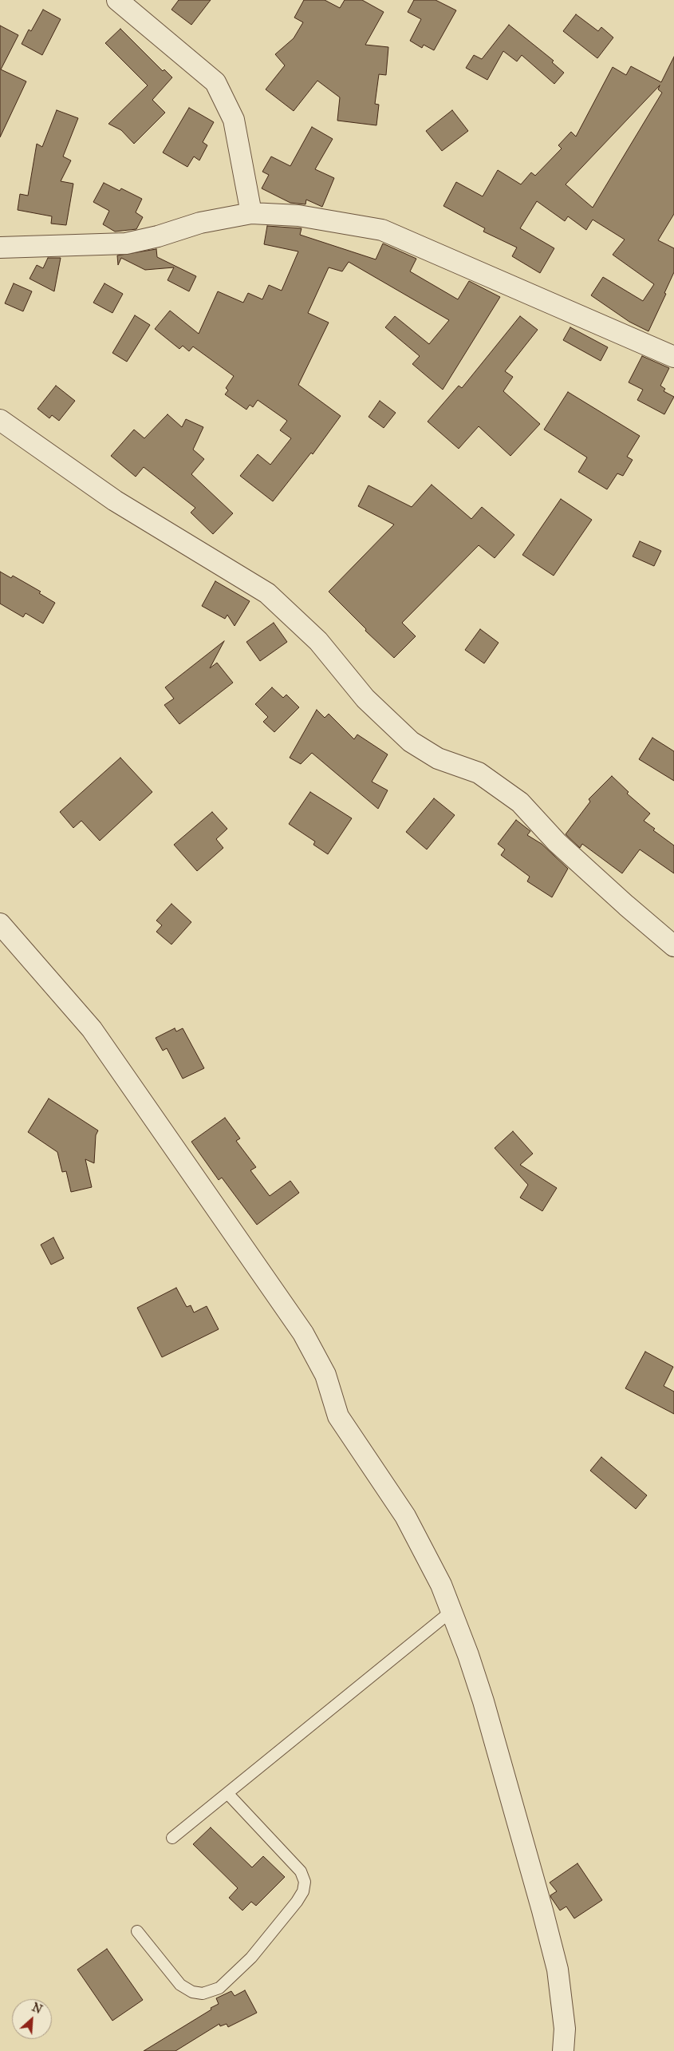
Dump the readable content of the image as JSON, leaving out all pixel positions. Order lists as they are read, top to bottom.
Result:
{
  "north": "top right"
}
